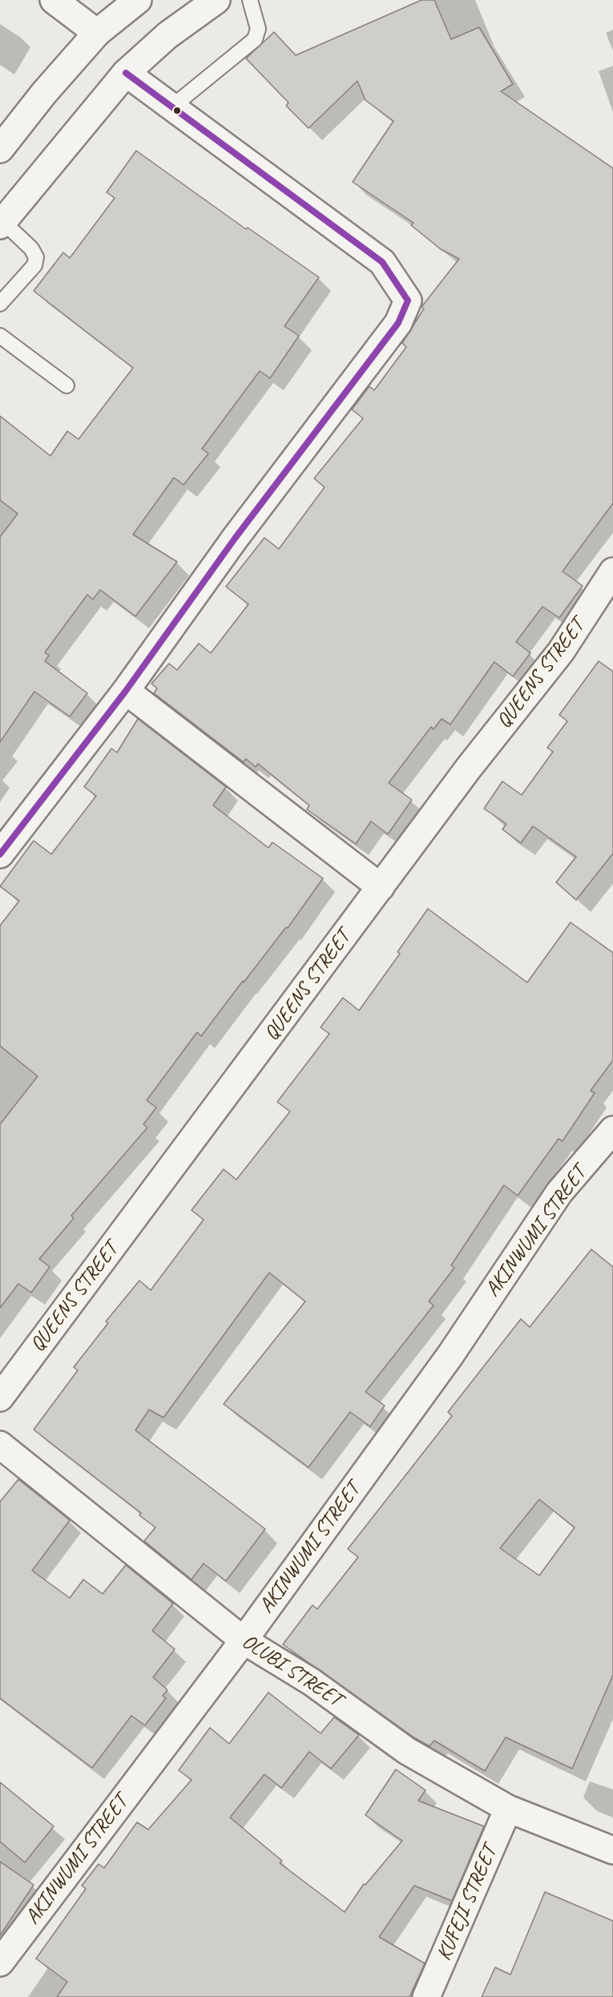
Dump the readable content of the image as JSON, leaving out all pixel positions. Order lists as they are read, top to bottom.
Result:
{
  "streets": {
    "main road": [
      "QUEENS STREET",
      "AKINWUMI STREET",
      "OLUBI STREET",
      "KUFEJI STREET"
    ]
  },
  "crossings": [
    ["AKINWUMI STREET", "OLUBI STREET"],
    ["OLUBI STREET", "KUFEJI STREET"]
  ]
}
